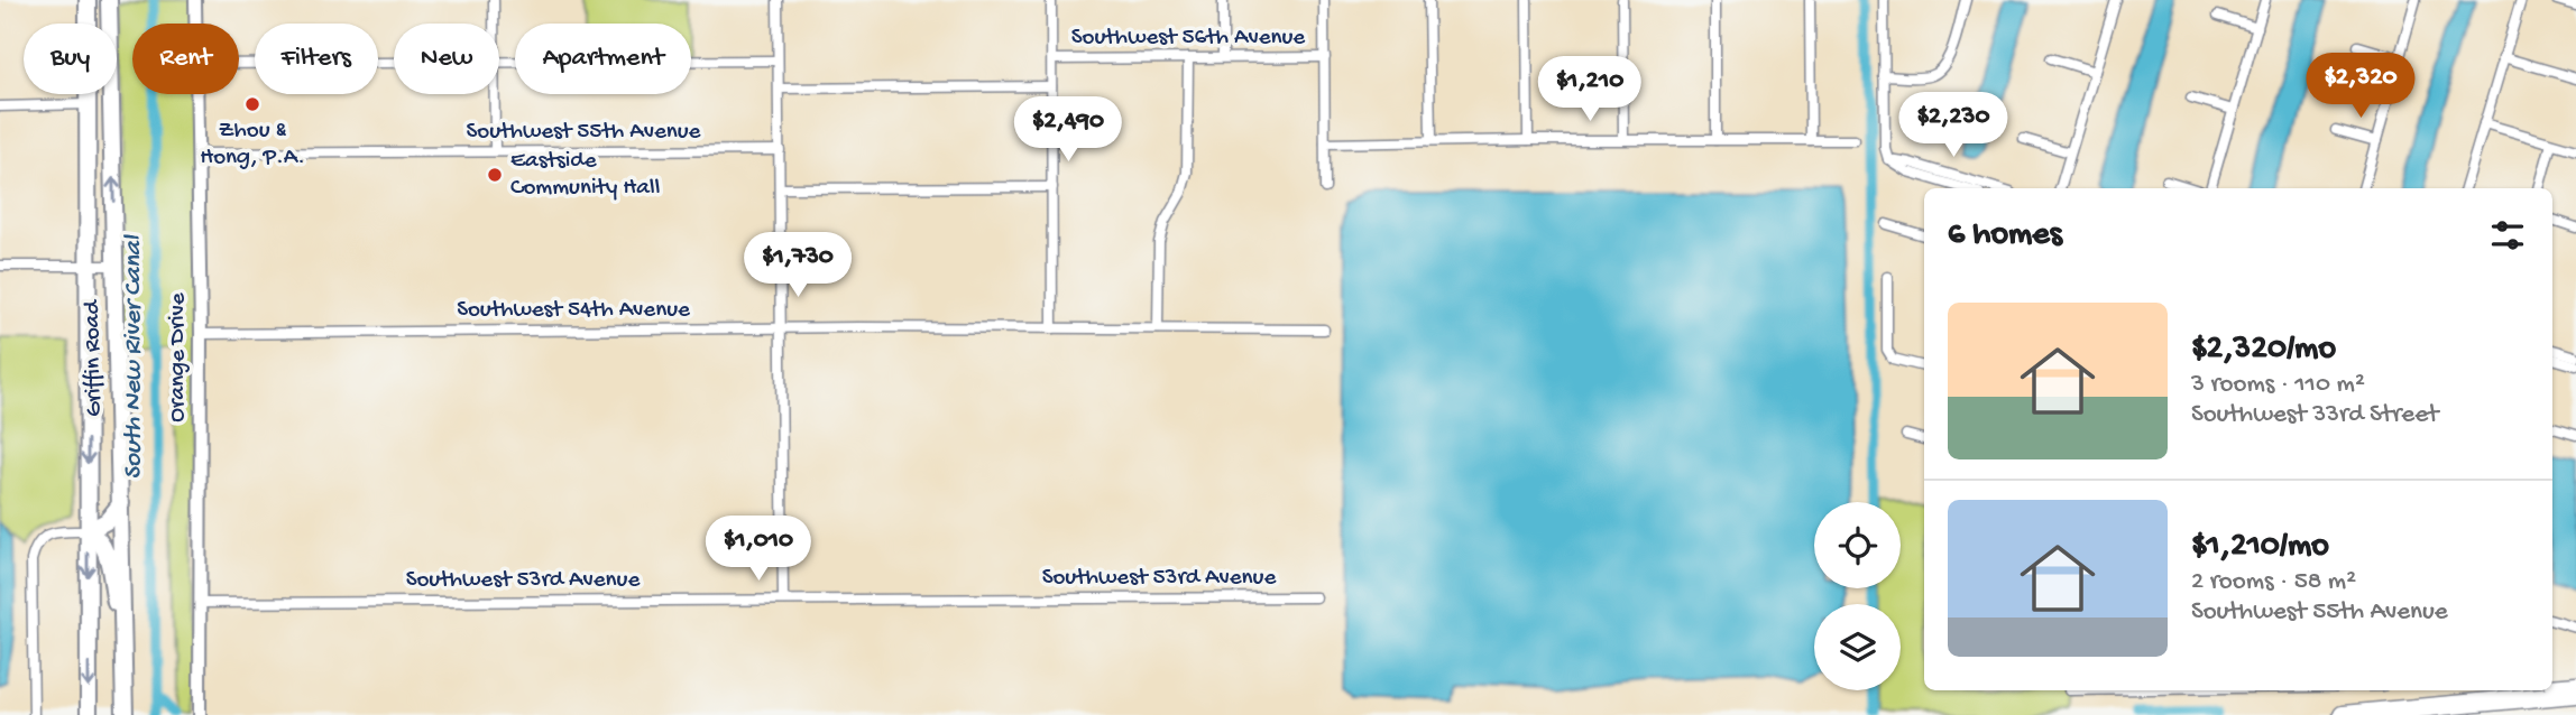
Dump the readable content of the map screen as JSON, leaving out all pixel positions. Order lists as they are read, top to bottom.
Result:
{
  "streets": {
    "main road": ["Griffin Road"],
    "street": [
      "Southwest 56th Avenue",
      "Southwest 55th Avenue",
      "Southwest 54th Avenue",
      "Orange Drive",
      "Southwest 53rd Avenue"
    ]
  },
  "crossings": [
    ["Southwest 55th Avenue", "Orange Drive"],
    ["Southwest 54th Avenue", "Orange Drive"],
    ["Orange Drive", "Southwest 53rd Avenue"]
  ],
  "water": ["South New River Canal"],
  "places": ["Zhou & Hong, P.A.", "Eastside Community Hall"],
  "page": {
    "chip": [
      "Buy",
      "Rent",
      "Filters",
      "New",
      "Apartment"
    ],
    "price": [
      "$2,320",
      "$1,210",
      "$2,230",
      "$2,490",
      "$1,730",
      "$1,010"
    ],
    "heading": "6 homes",
    "list": [
      {
        "name": "$2,320/mo",
        "note": "3 rooms · 110 m² · Southwest 33rd Street"
      },
      {
        "name": "$1,210/mo",
        "note": "2 rooms · 58 m² · Southwest 55th Avenue"
      }
    ]
  }
}
